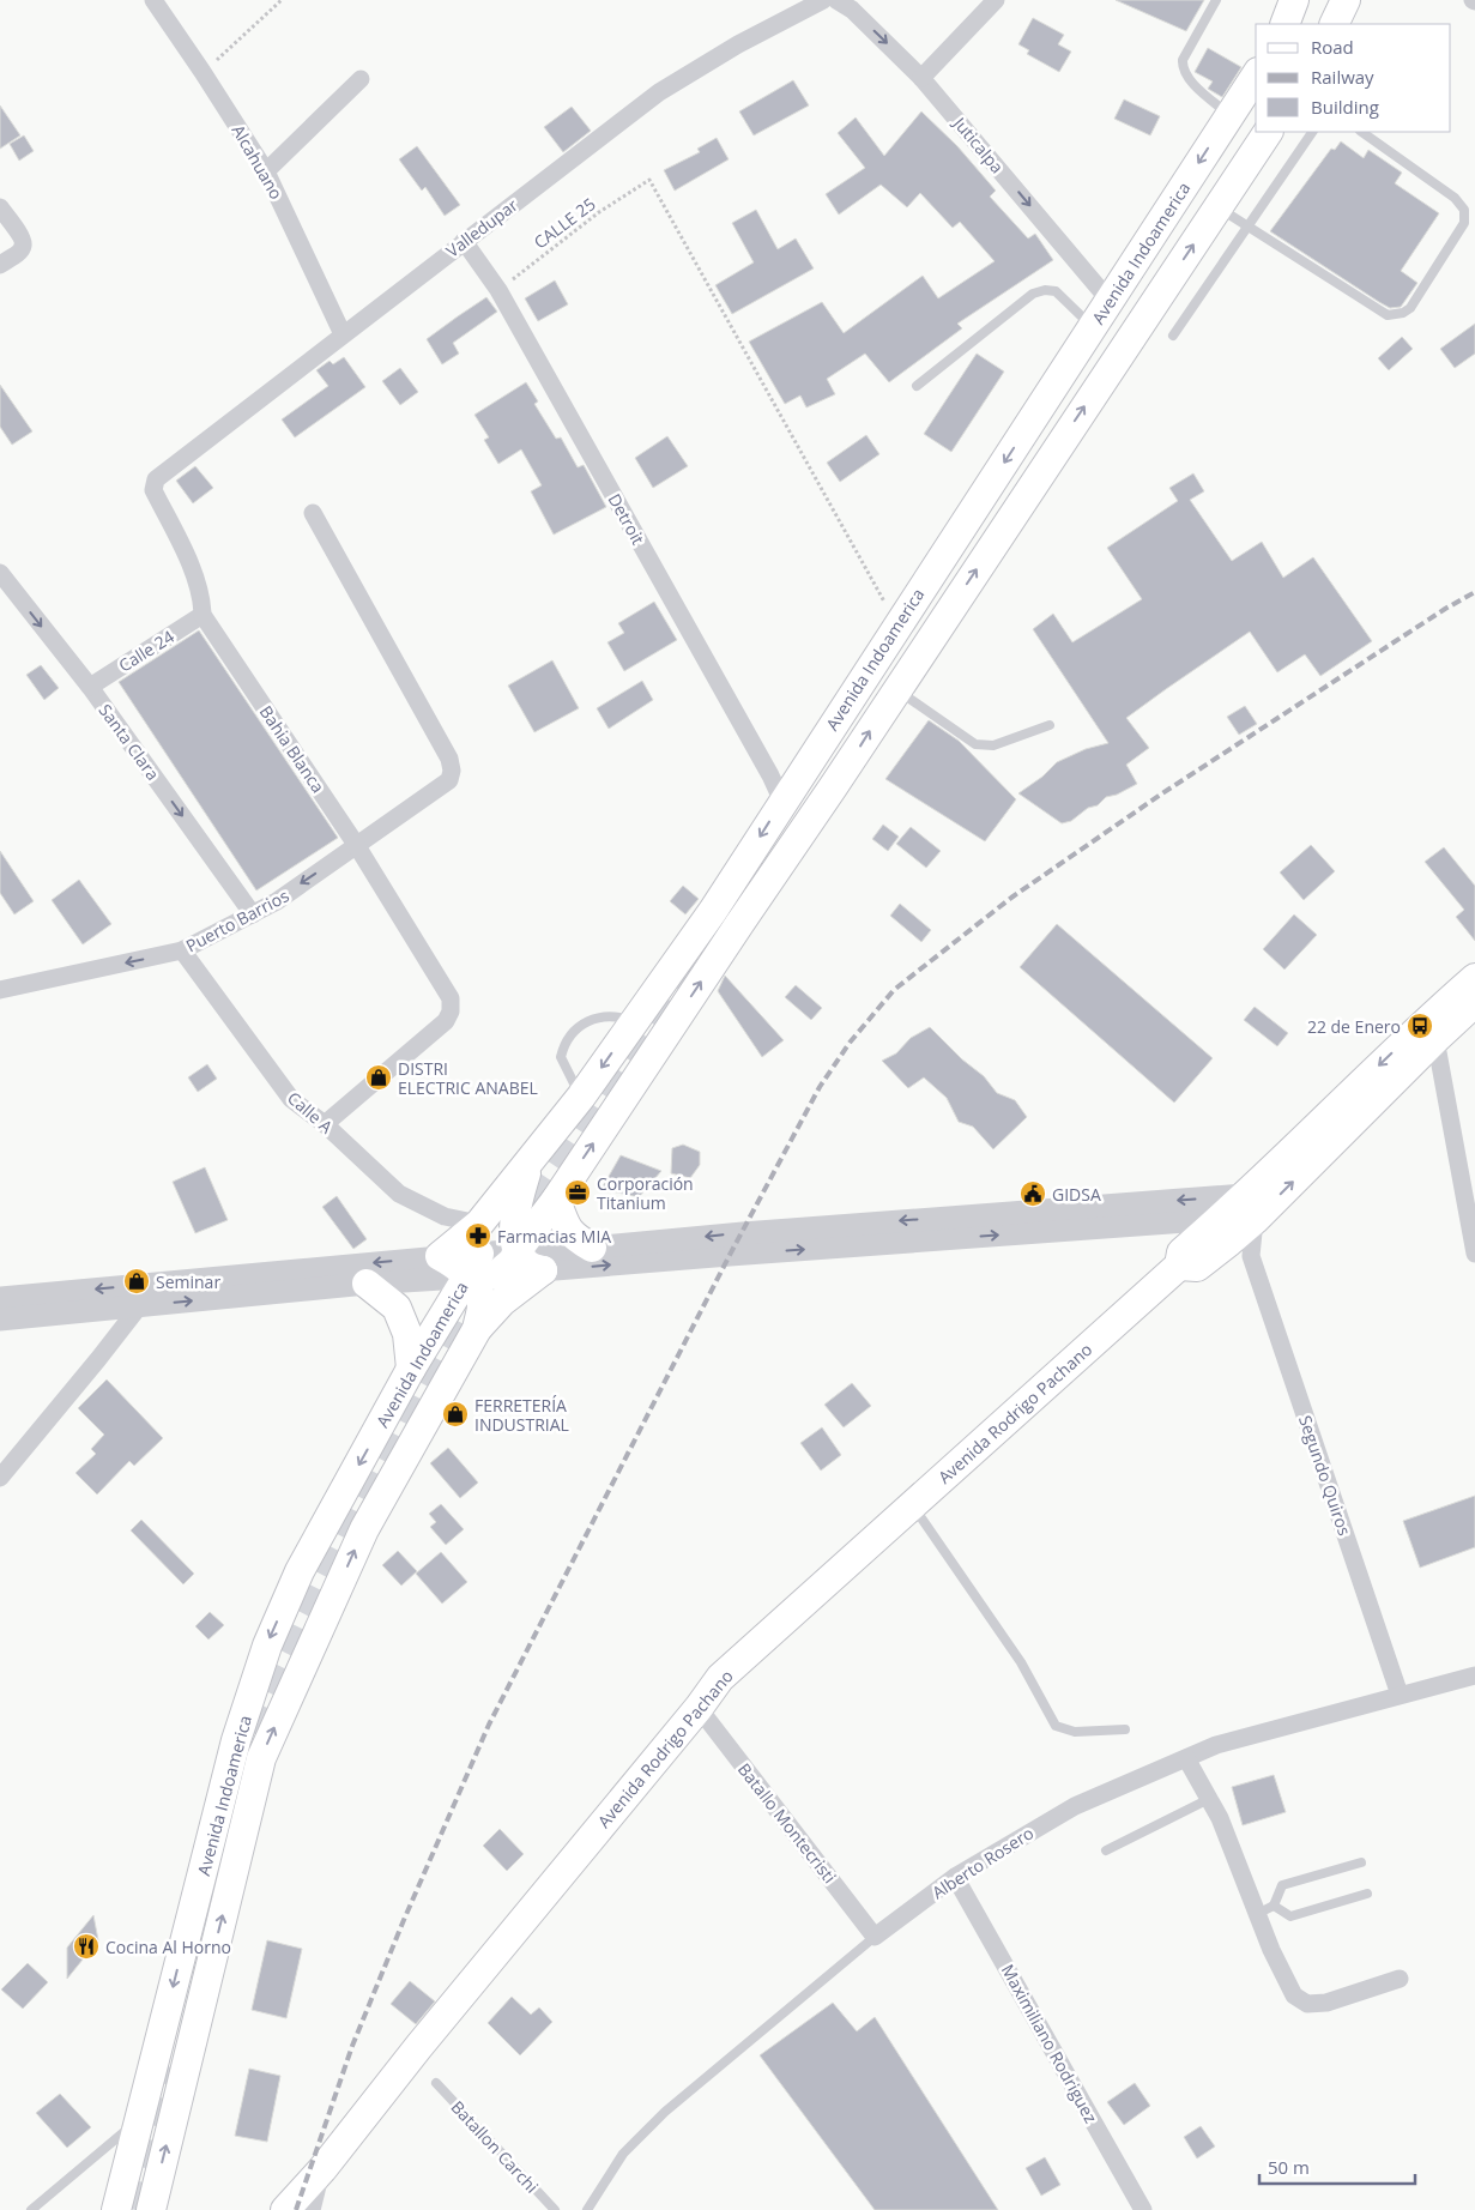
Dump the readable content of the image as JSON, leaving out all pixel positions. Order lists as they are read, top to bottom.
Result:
{
  "streets": {
    "main road": ["Avenida Indoamerica", "Avenida Rodrigo Pachano"],
    "street": [
      "Juticalpa",
      "Alcahuano",
      "Valledupar",
      "Detroit",
      "Calle 24",
      "Santa Clara",
      "Bahia Blanca",
      "Puerto Barrios",
      "Calle A",
      "Segundo Quiros",
      "Batallo Montecristi",
      "Alberto Rosero",
      "Maximiliano Rodriguez"
    ],
    "lane": ["Batallon Carchi"],
    "path": ["CALLE 25"]
  },
  "crossings": [
    ["Juticalpa", "Avenida Indoamerica"],
    ["Alcahuano", "Valledupar"],
    ["CALLE 25", "Detroit"],
    ["Valledupar", "Detroit"],
    ["Valledupar", "Bahia Blanca"],
    ["Avenida Indoamerica", "Detroit"],
    ["Calle 24", "Santa Clara"],
    ["Calle 24", "Bahia Blanca"],
    ["Santa Clara", "Puerto Barrios"],
    ["Bahia Blanca", "Puerto Barrios"],
    ["Bahia Blanca", "Calle A"],
    ["Puerto Barrios", "Calle A"],
    ["Avenida Rodrigo Pachano", "Segundo Quiros"],
    ["Avenida Rodrigo Pachano", "Batallo Montecristi"],
    ["Segundo Quiros", "Alberto Rosero"],
    ["Batallo Montecristi", "Alberto Rosero"],
    ["Alberto Rosero", "Maximiliano Rodriguez"]
  ],
  "one_way": ["Juticalpa", "Santa Clara", "Puerto Barrios"],
  "places": {
    "bus stop": ["22 de Enero"],
    "shop": ["DISTRI ELECTRIC ANABEL", "Seminar", "FERRETERÍA INDUSTRIAL"],
    "office": ["Corporación Titanium"],
    "public building": ["GIDSA"],
    "pharmacy": ["Farmacias MIA"],
    "restaurant": ["Cocina Al Horno"]
  },
  "legend": ["Road", "Railway", "Building"],
  "scale_bar": "50 m"
}
